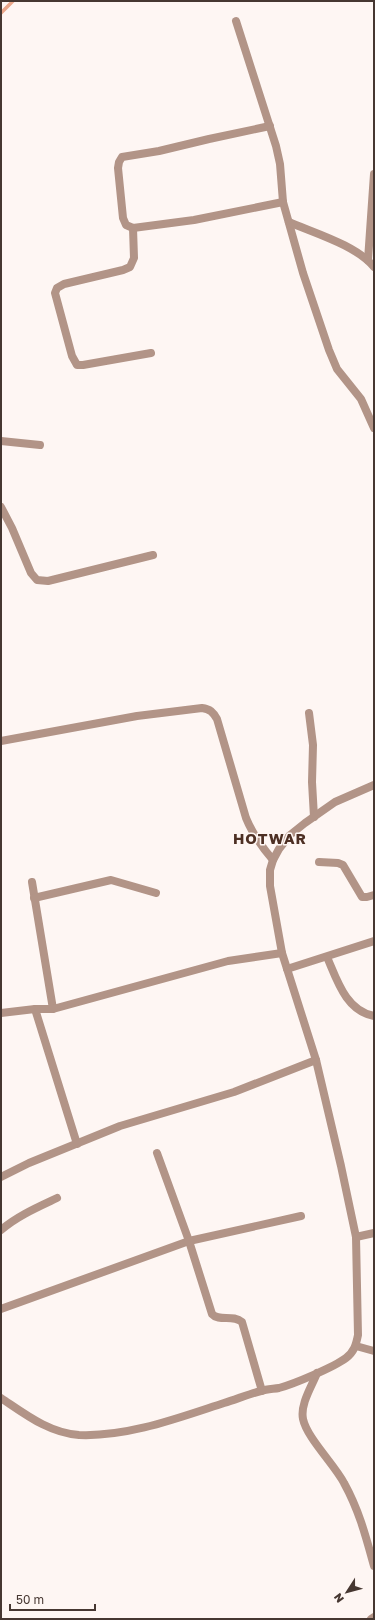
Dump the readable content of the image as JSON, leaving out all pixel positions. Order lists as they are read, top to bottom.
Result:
{
  "districts": ["HOTWAR"],
  "scale_bar": "50 m",
  "north": "bottom left"
}
